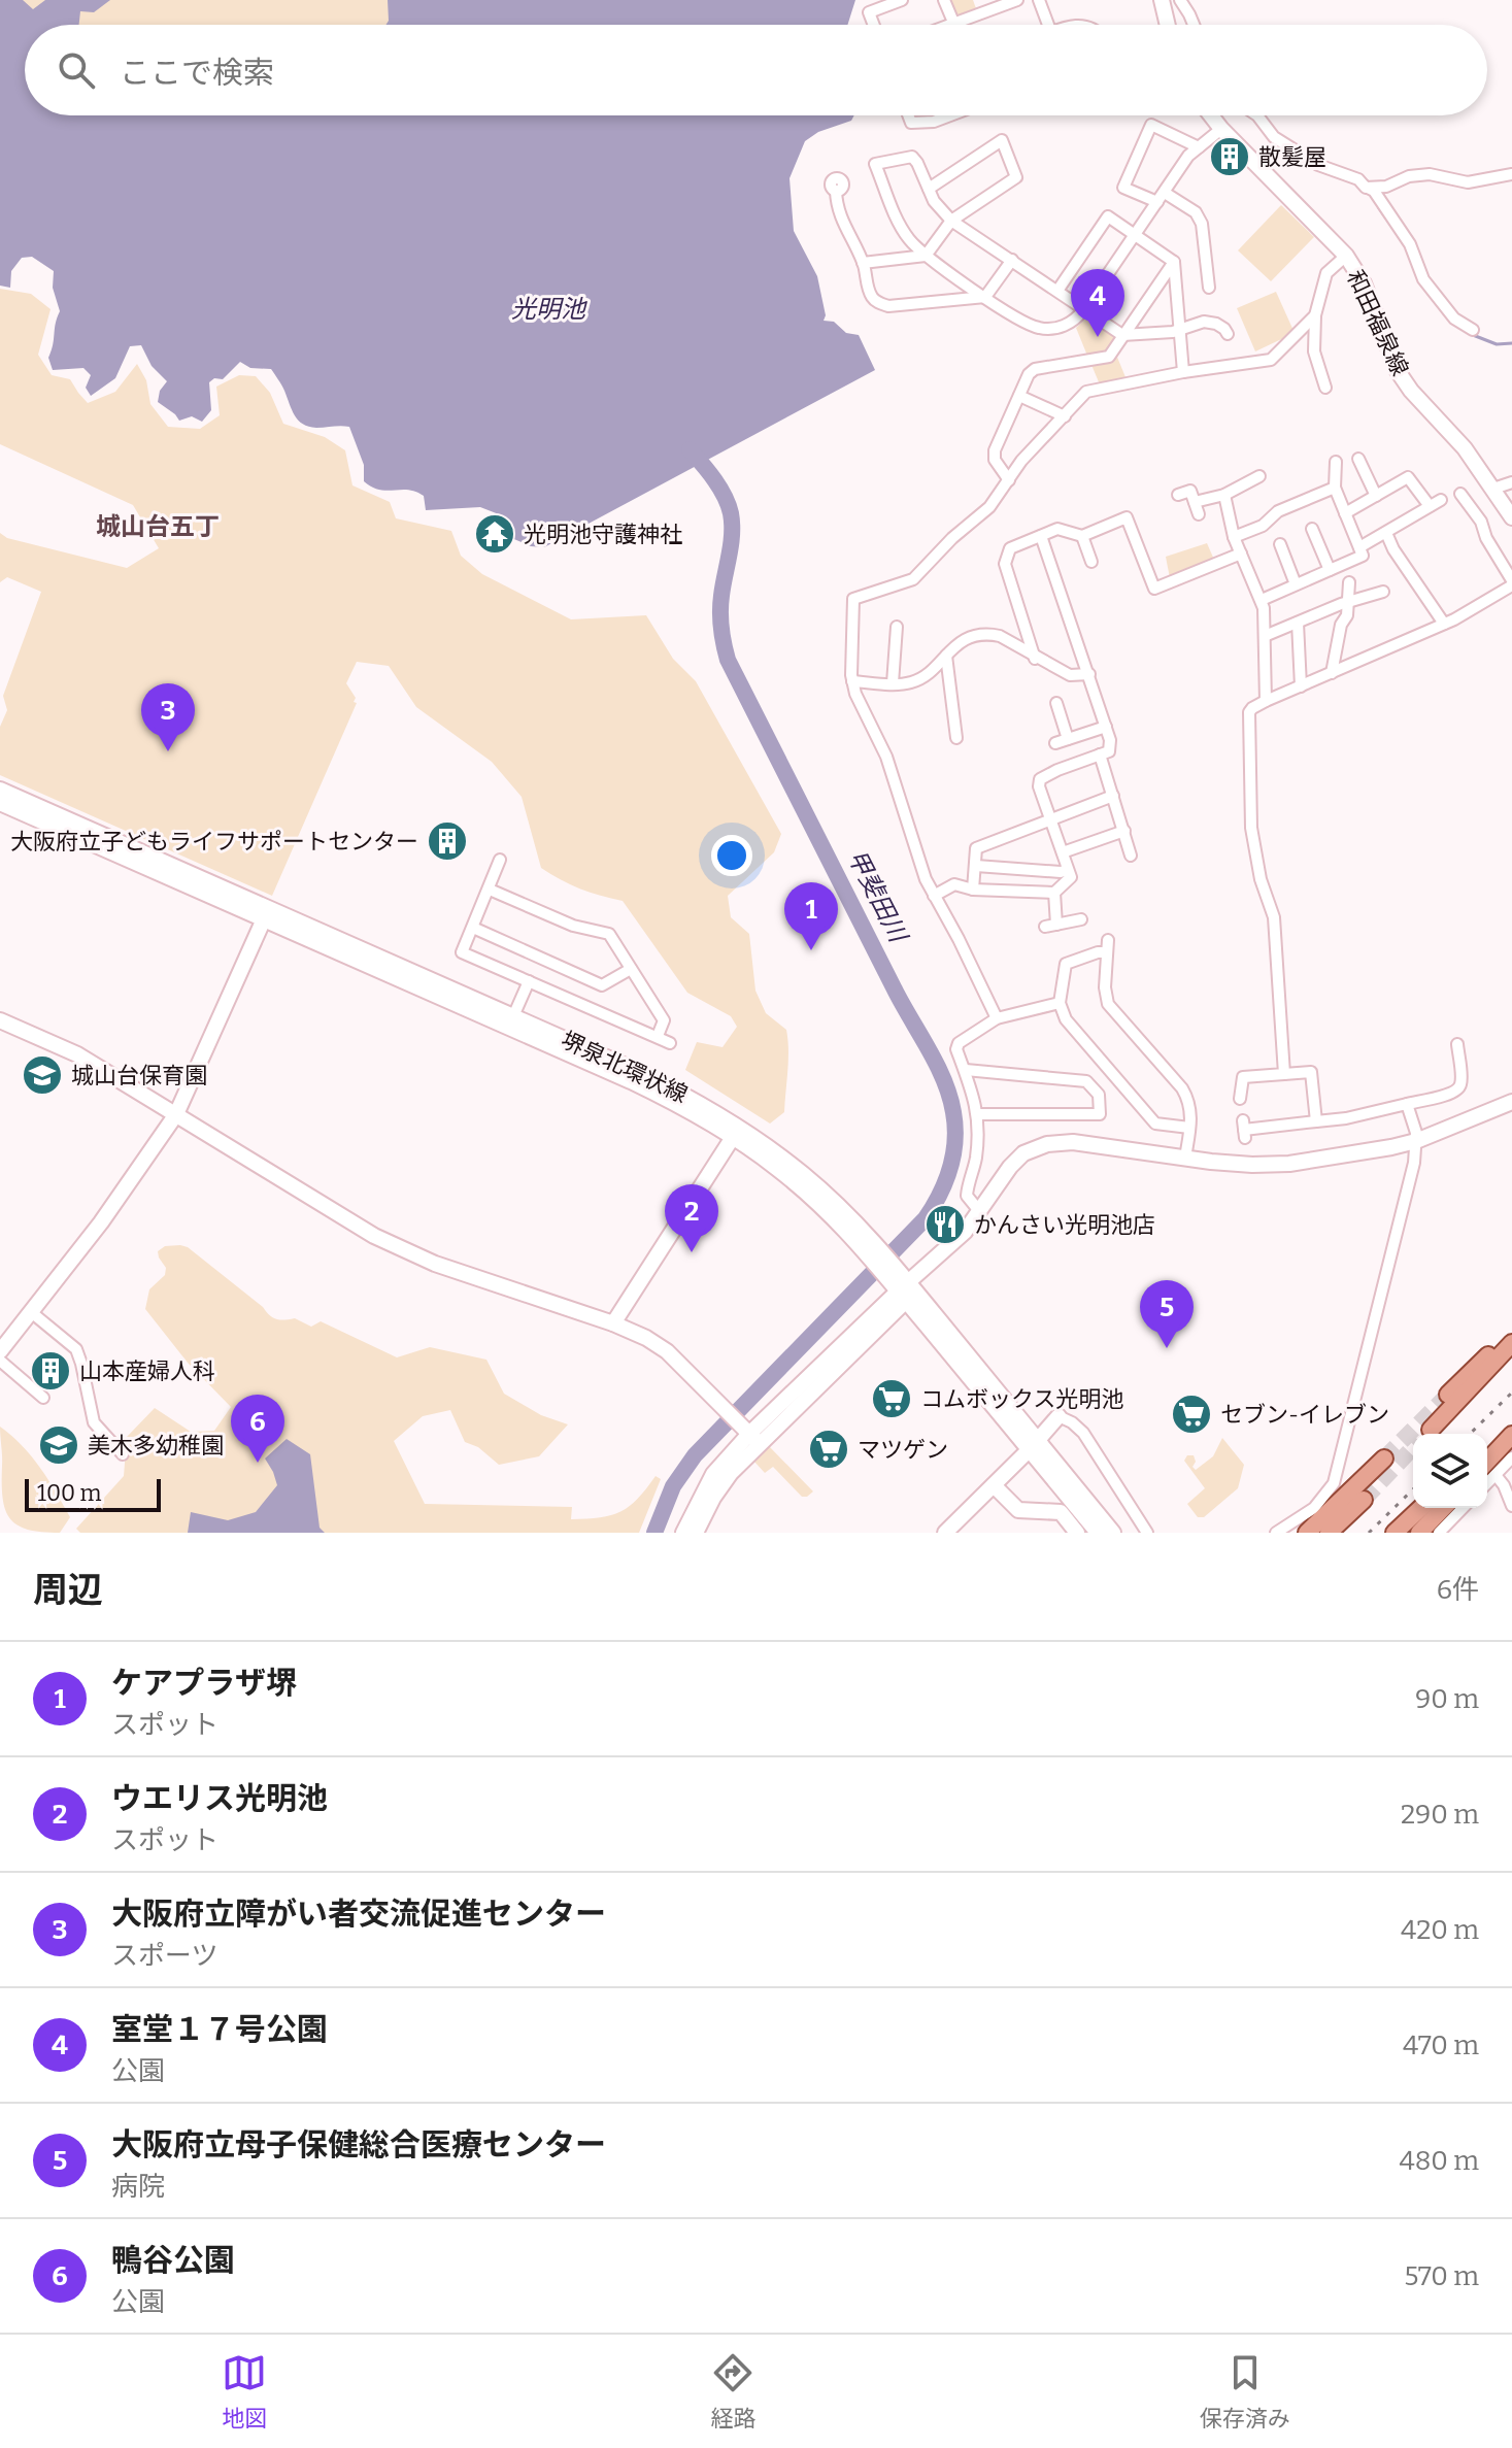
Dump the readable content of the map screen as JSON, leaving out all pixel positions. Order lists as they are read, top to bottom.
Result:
{
  "streets": {
    "street": ["和田福泉線", "堺泉北環状線"]
  },
  "districts": ["城山台五丁"],
  "water": ["光明池", "甲斐田川"],
  "places": {
    "building": ["散髪屋", "大阪府立子どもライフサポートセンター", "山本産婦人科"],
    "temple": ["光明池守護神社"],
    "school or university": ["城山台保育園", "美木多幼稚園"],
    "restaurant": ["かんさい光明池店"],
    "supermarket": ["コムボックス光明池", "セブン-イレブン", "マツゲン"]
  },
  "scale_bar": "100 m",
  "page": {
    "search": "ここで検索",
    "pins": [
      "4",
      "3",
      "1",
      "2",
      "5",
      "6"
    ],
    "scale": "100 m",
    "heading": ["周辺", "6件"],
    "list": [
      {
        "mark": "1",
        "name": "ケアプラザ堺",
        "note": "スポット",
        "value": "90 m"
      },
      {
        "mark": "2",
        "name": "ウエリス光明池",
        "note": "スポット",
        "value": "290 m"
      },
      {
        "mark": "3",
        "name": "大阪府立障がい者交流促進センター",
        "note": "スポーツ",
        "value": "420 m"
      },
      {
        "mark": "4",
        "name": "室堂１７号公園",
        "note": "公園",
        "value": "470 m"
      },
      {
        "mark": "5",
        "name": "大阪府立母子保健総合医療センター",
        "note": "病院",
        "value": "480 m"
      },
      {
        "mark": "6",
        "name": "鴨谷公園",
        "note": "公園",
        "value": "570 m"
      }
    ],
    "nav": ["地図", "経路", "保存済み"]
  }
}
